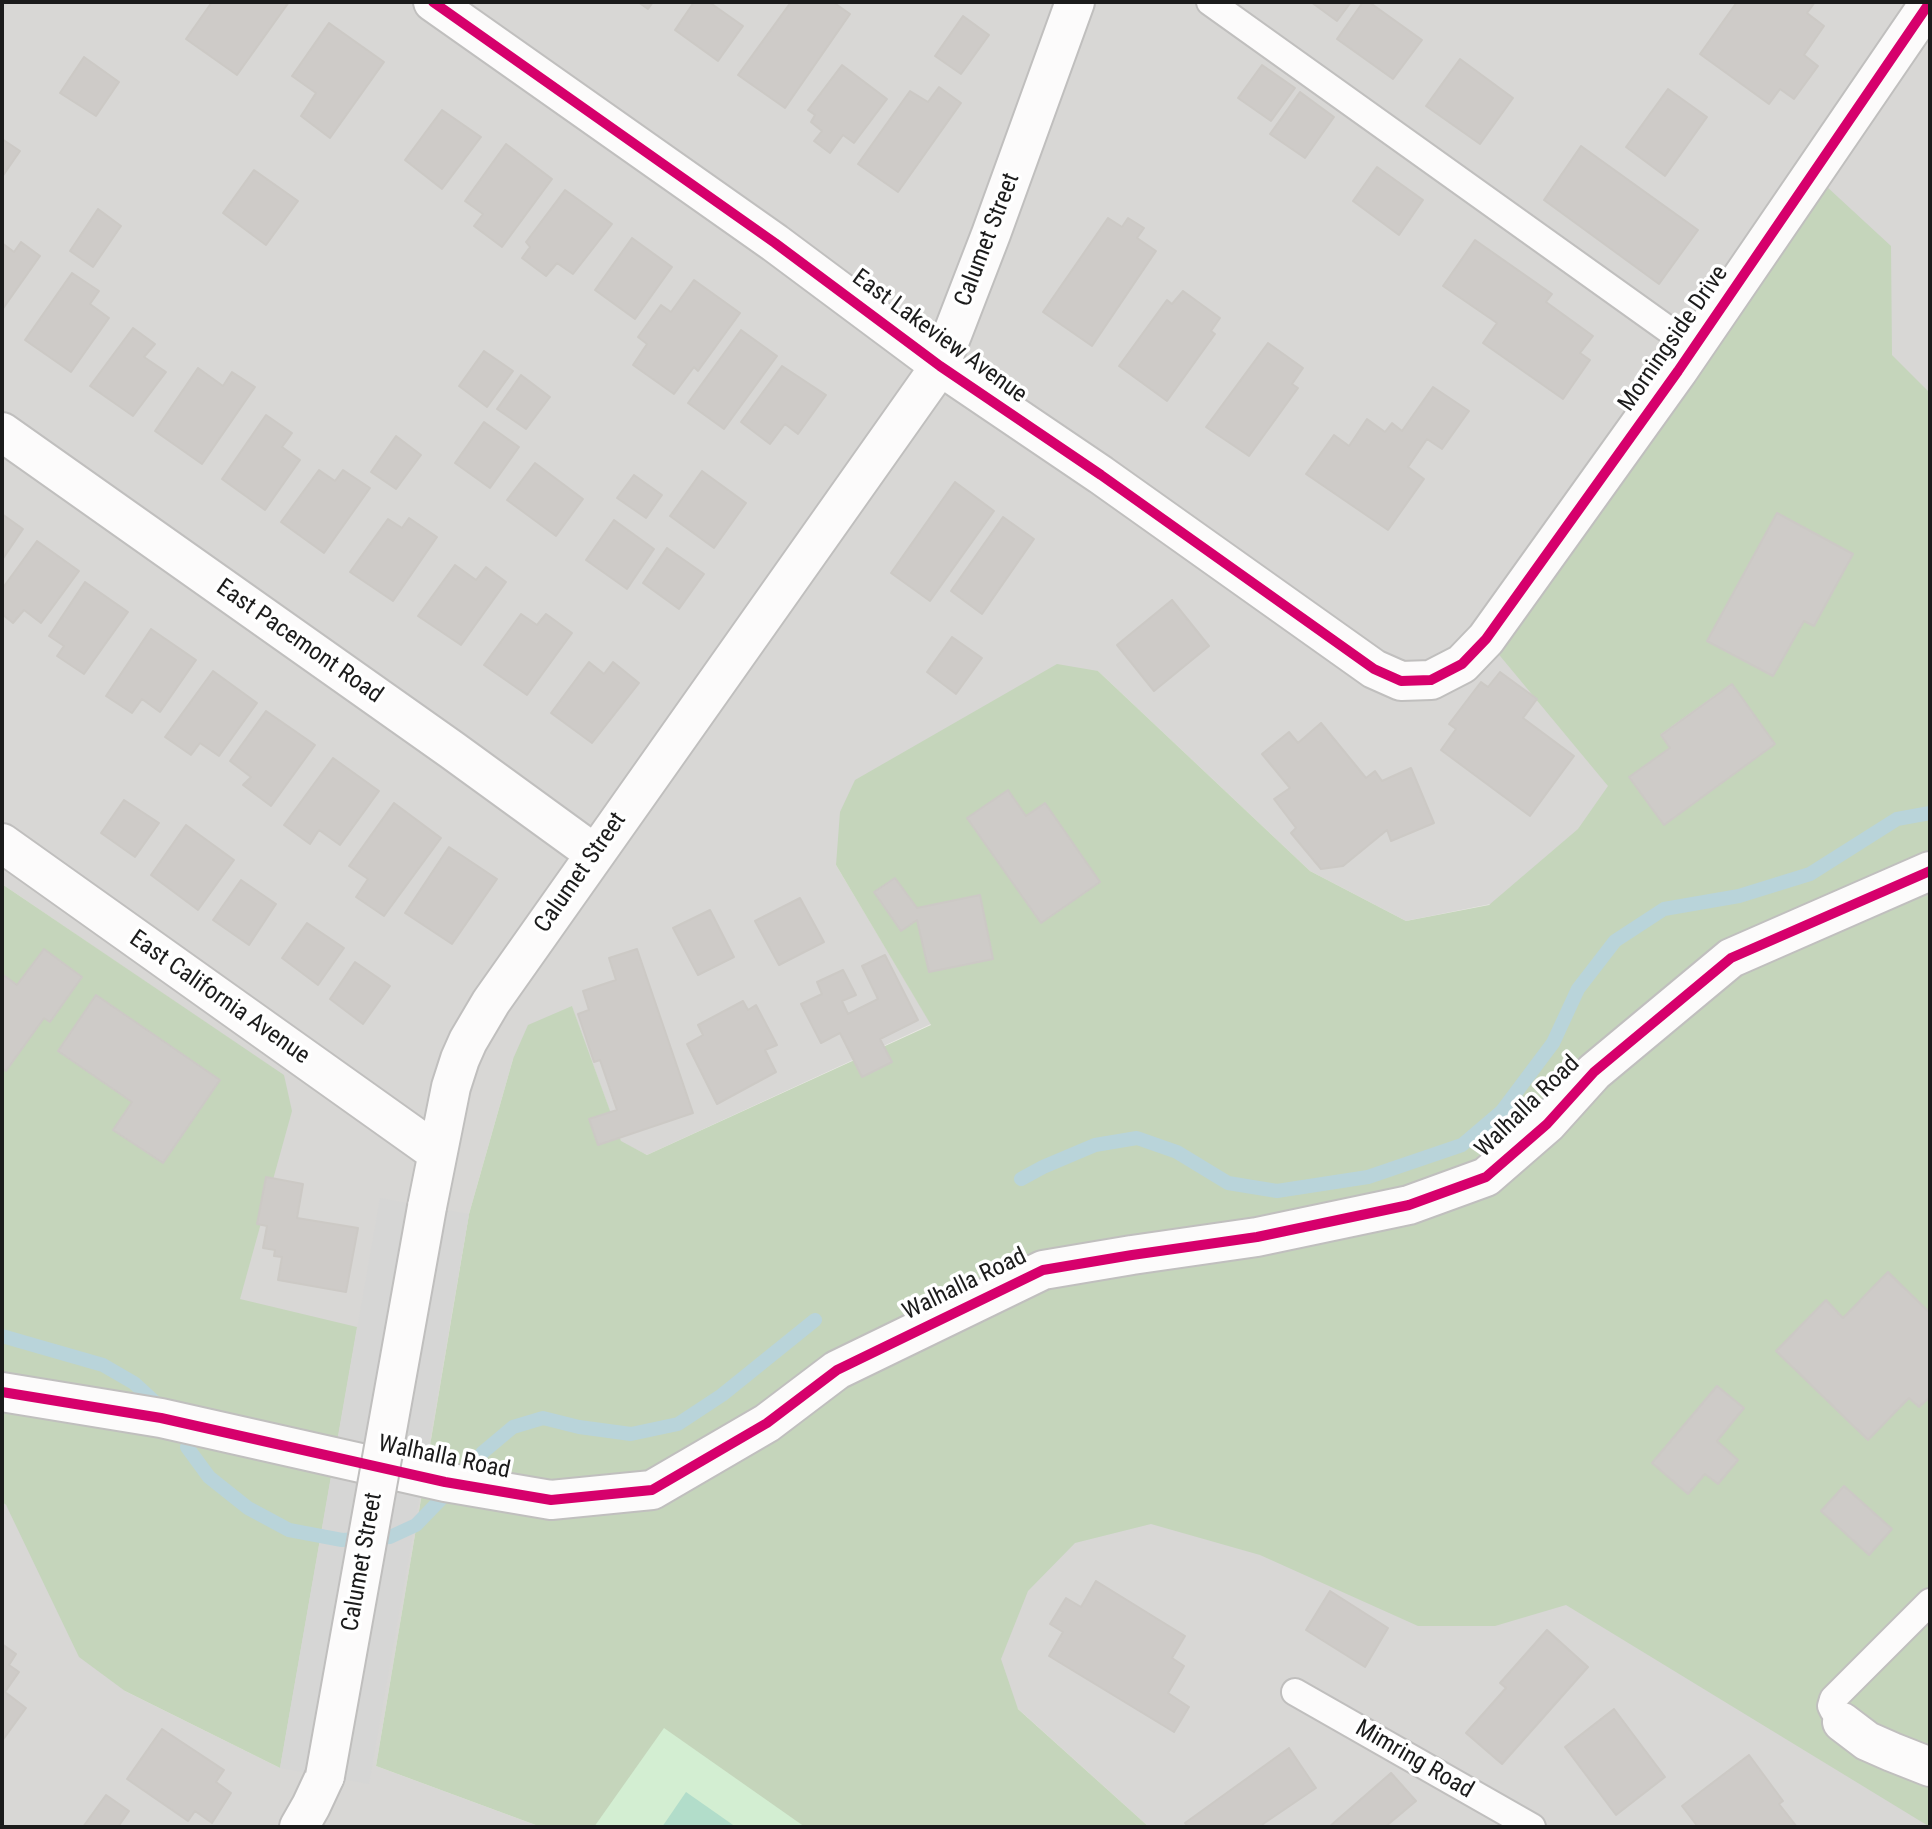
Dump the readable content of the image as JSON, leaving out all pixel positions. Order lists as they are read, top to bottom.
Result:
{
  "streets": {
    "street": [
      "Calumet Street",
      "East Lakeview Avenue",
      "Morningside Drive",
      "East Pacemont Road",
      "East California Avenue",
      "Walhalla Road"
    ],
    "lane": ["Mimring Road"]
  },
  "crossings": [
    ["Calumet Street", "East Lakeview Avenue"],
    ["Calumet Street", "East Pacemont Road"],
    ["Calumet Street", "East California Avenue"],
    ["East Lakeview Avenue", "Morningside Drive"]
  ]
}
